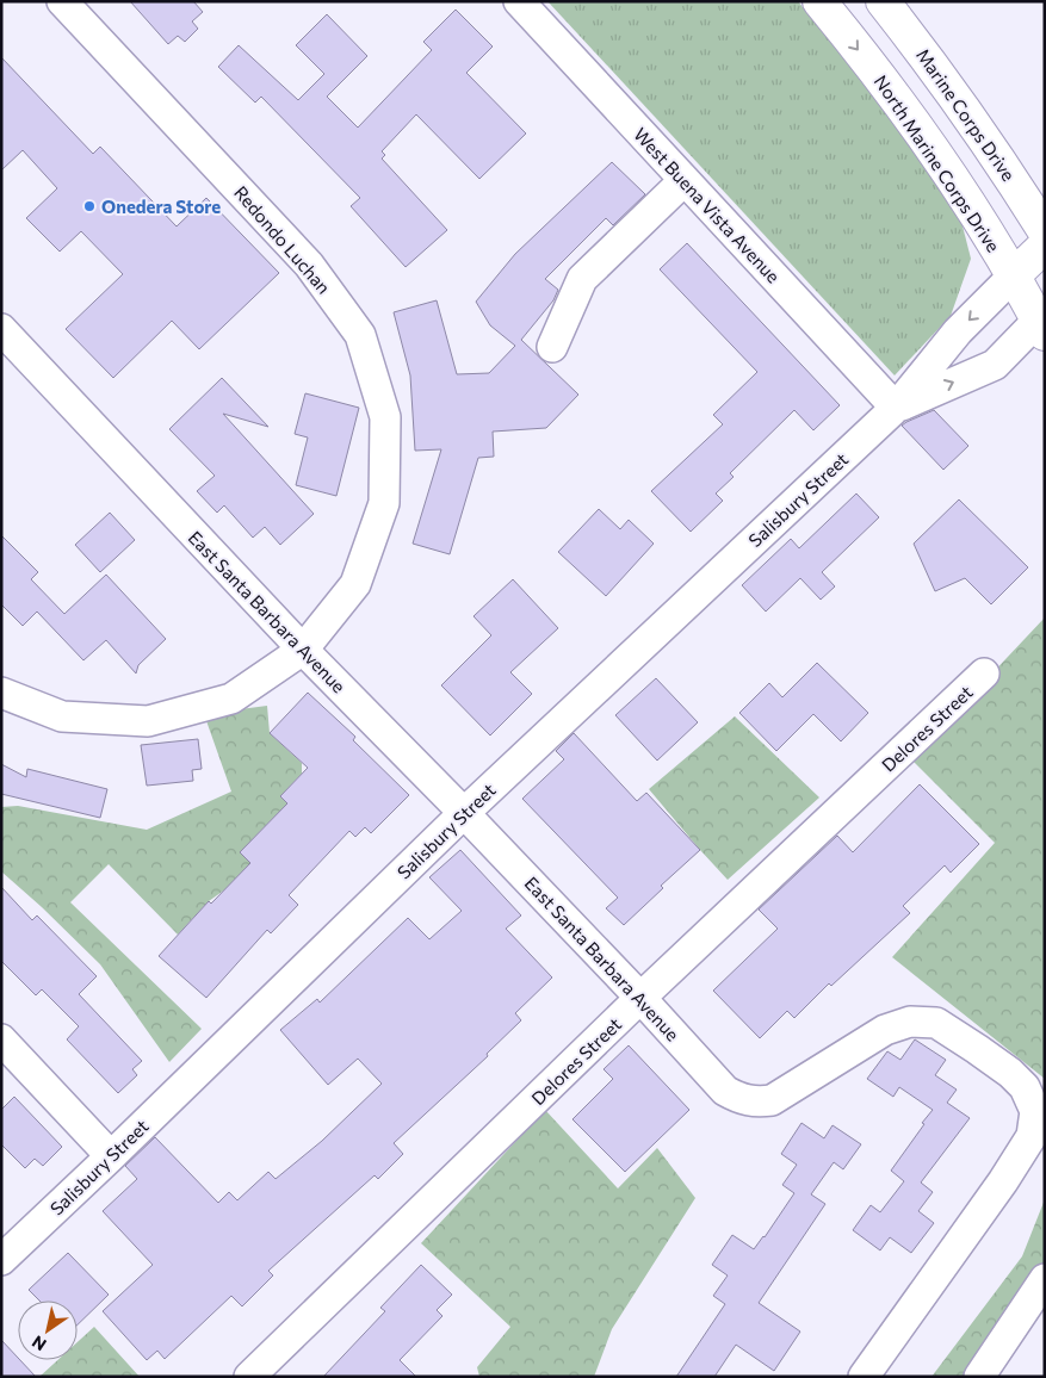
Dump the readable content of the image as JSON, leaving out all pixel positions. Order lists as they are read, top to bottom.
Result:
{
  "streets": {
    "main road": ["Marine Corps Drive", "North Marine Corps Drive"],
    "street": [
      "West Buena Vista Avenue",
      "Redondo Luchan",
      "Salisbury Street",
      "East Santa Barbara Avenue",
      "Delores Street"
    ]
  },
  "crossings": [
    ["North Marine Corps Drive", "Salisbury Street"],
    ["West Buena Vista Avenue", "Salisbury Street"],
    ["Redondo Luchan", "East Santa Barbara Avenue"],
    ["Salisbury Street", "East Santa Barbara Avenue"],
    ["East Santa Barbara Avenue", "Delores Street"]
  ],
  "one_way": ["North Marine Corps Drive"],
  "places": ["Onedera Store"],
  "north": "bottom left"
}
